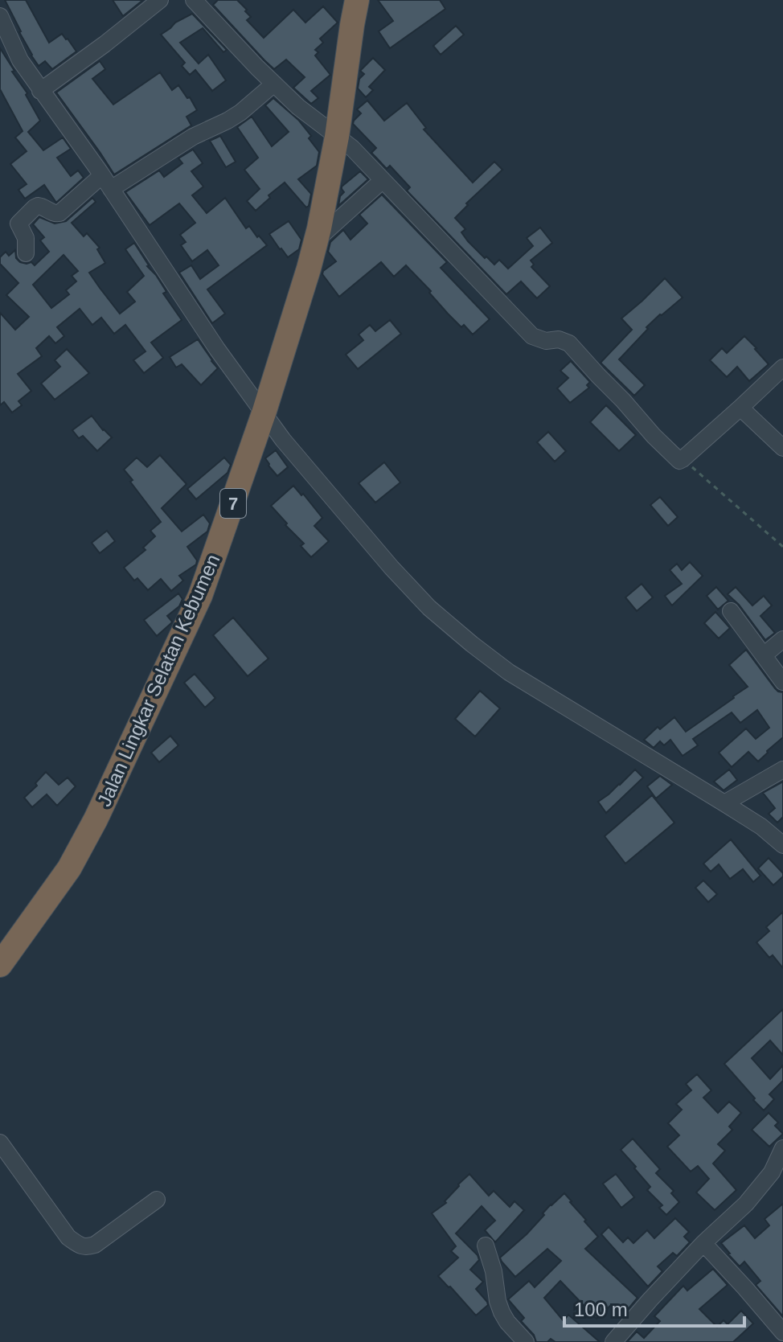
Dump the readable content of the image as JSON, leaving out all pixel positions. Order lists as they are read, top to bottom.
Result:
{
  "streets": {
    "highway": ["7", "Jalan Lingkar Selatan Kebumen"]
  },
  "scale_bar": "100 m"
}
